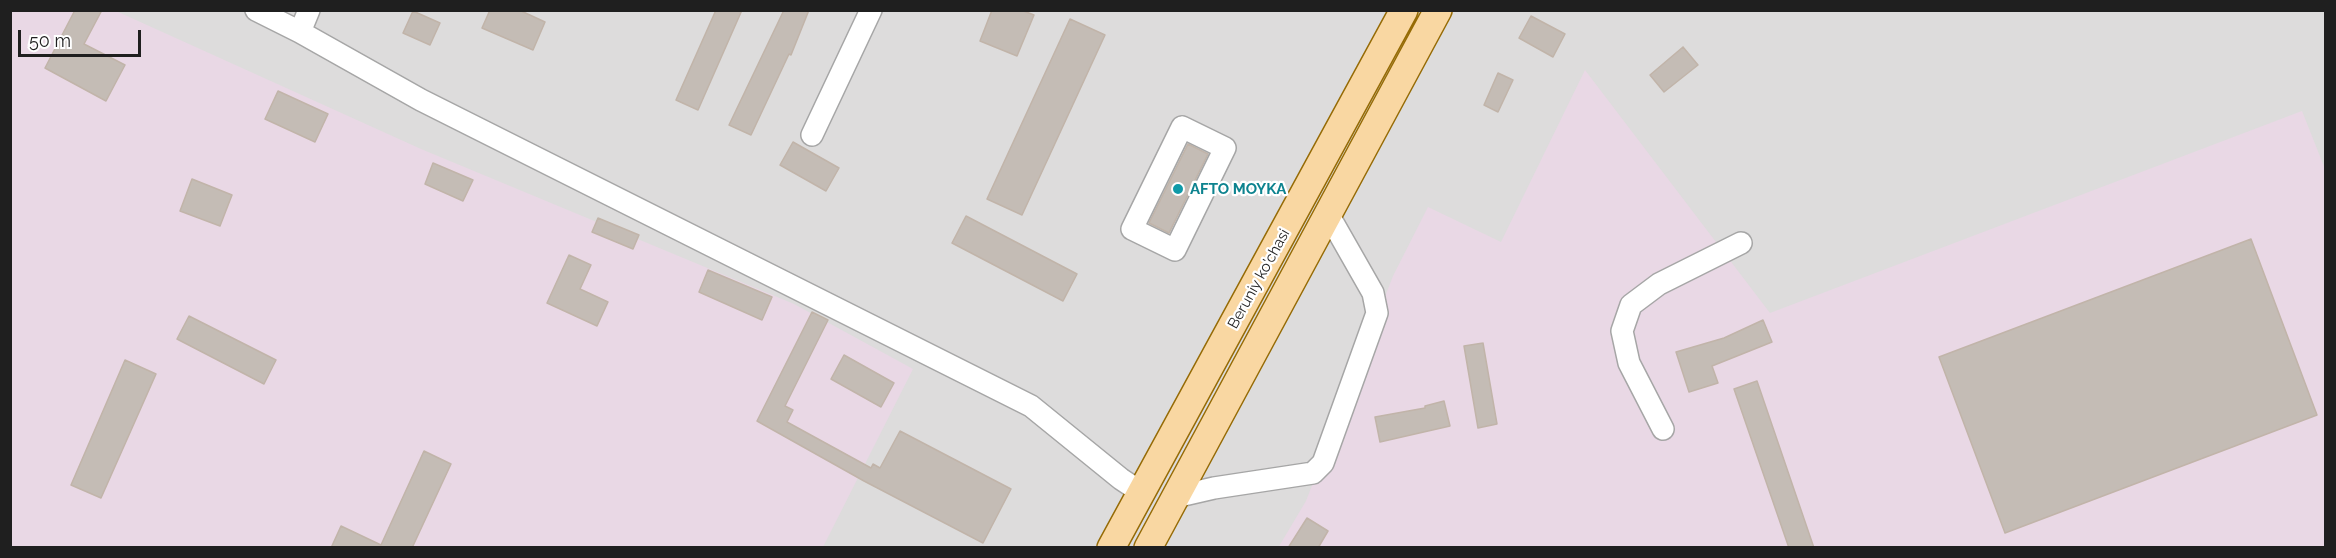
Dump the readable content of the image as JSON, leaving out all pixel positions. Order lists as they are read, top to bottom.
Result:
{
  "streets": {
    "main road": ["Beruniy ko'chasi"]
  },
  "places": ["AFTO MOYKA"],
  "scale_bar": "50 m"
}
